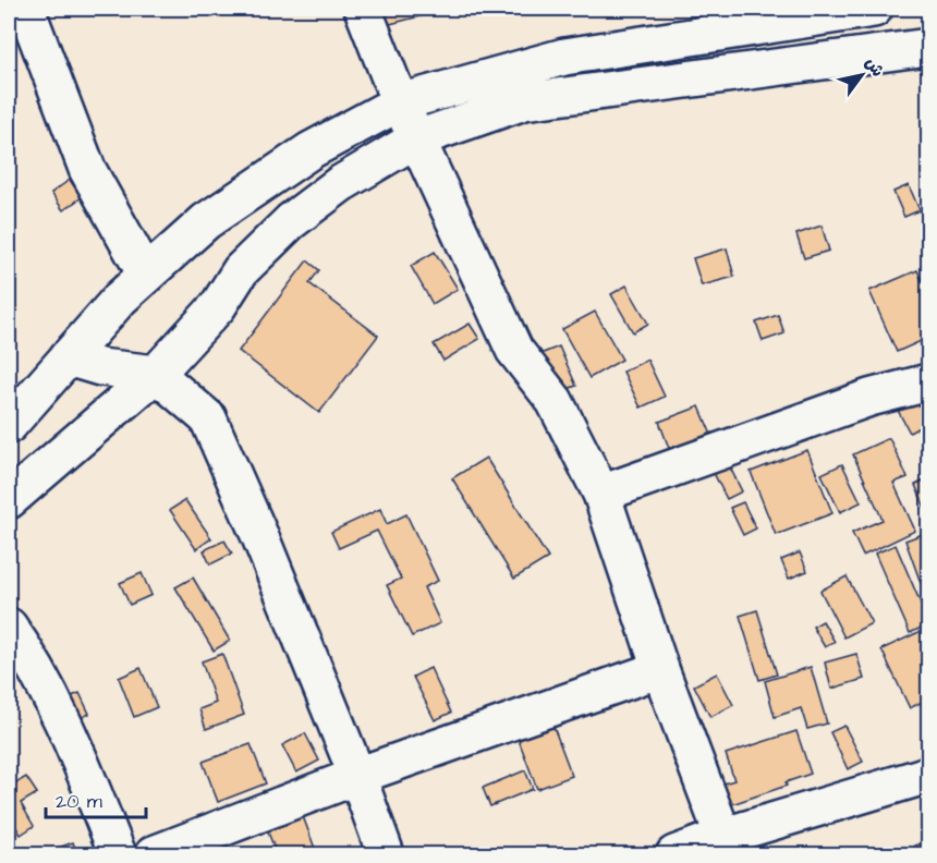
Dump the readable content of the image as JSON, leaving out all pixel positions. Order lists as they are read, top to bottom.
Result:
{
  "scale_bar": "20 m",
  "north": "top right"
}
